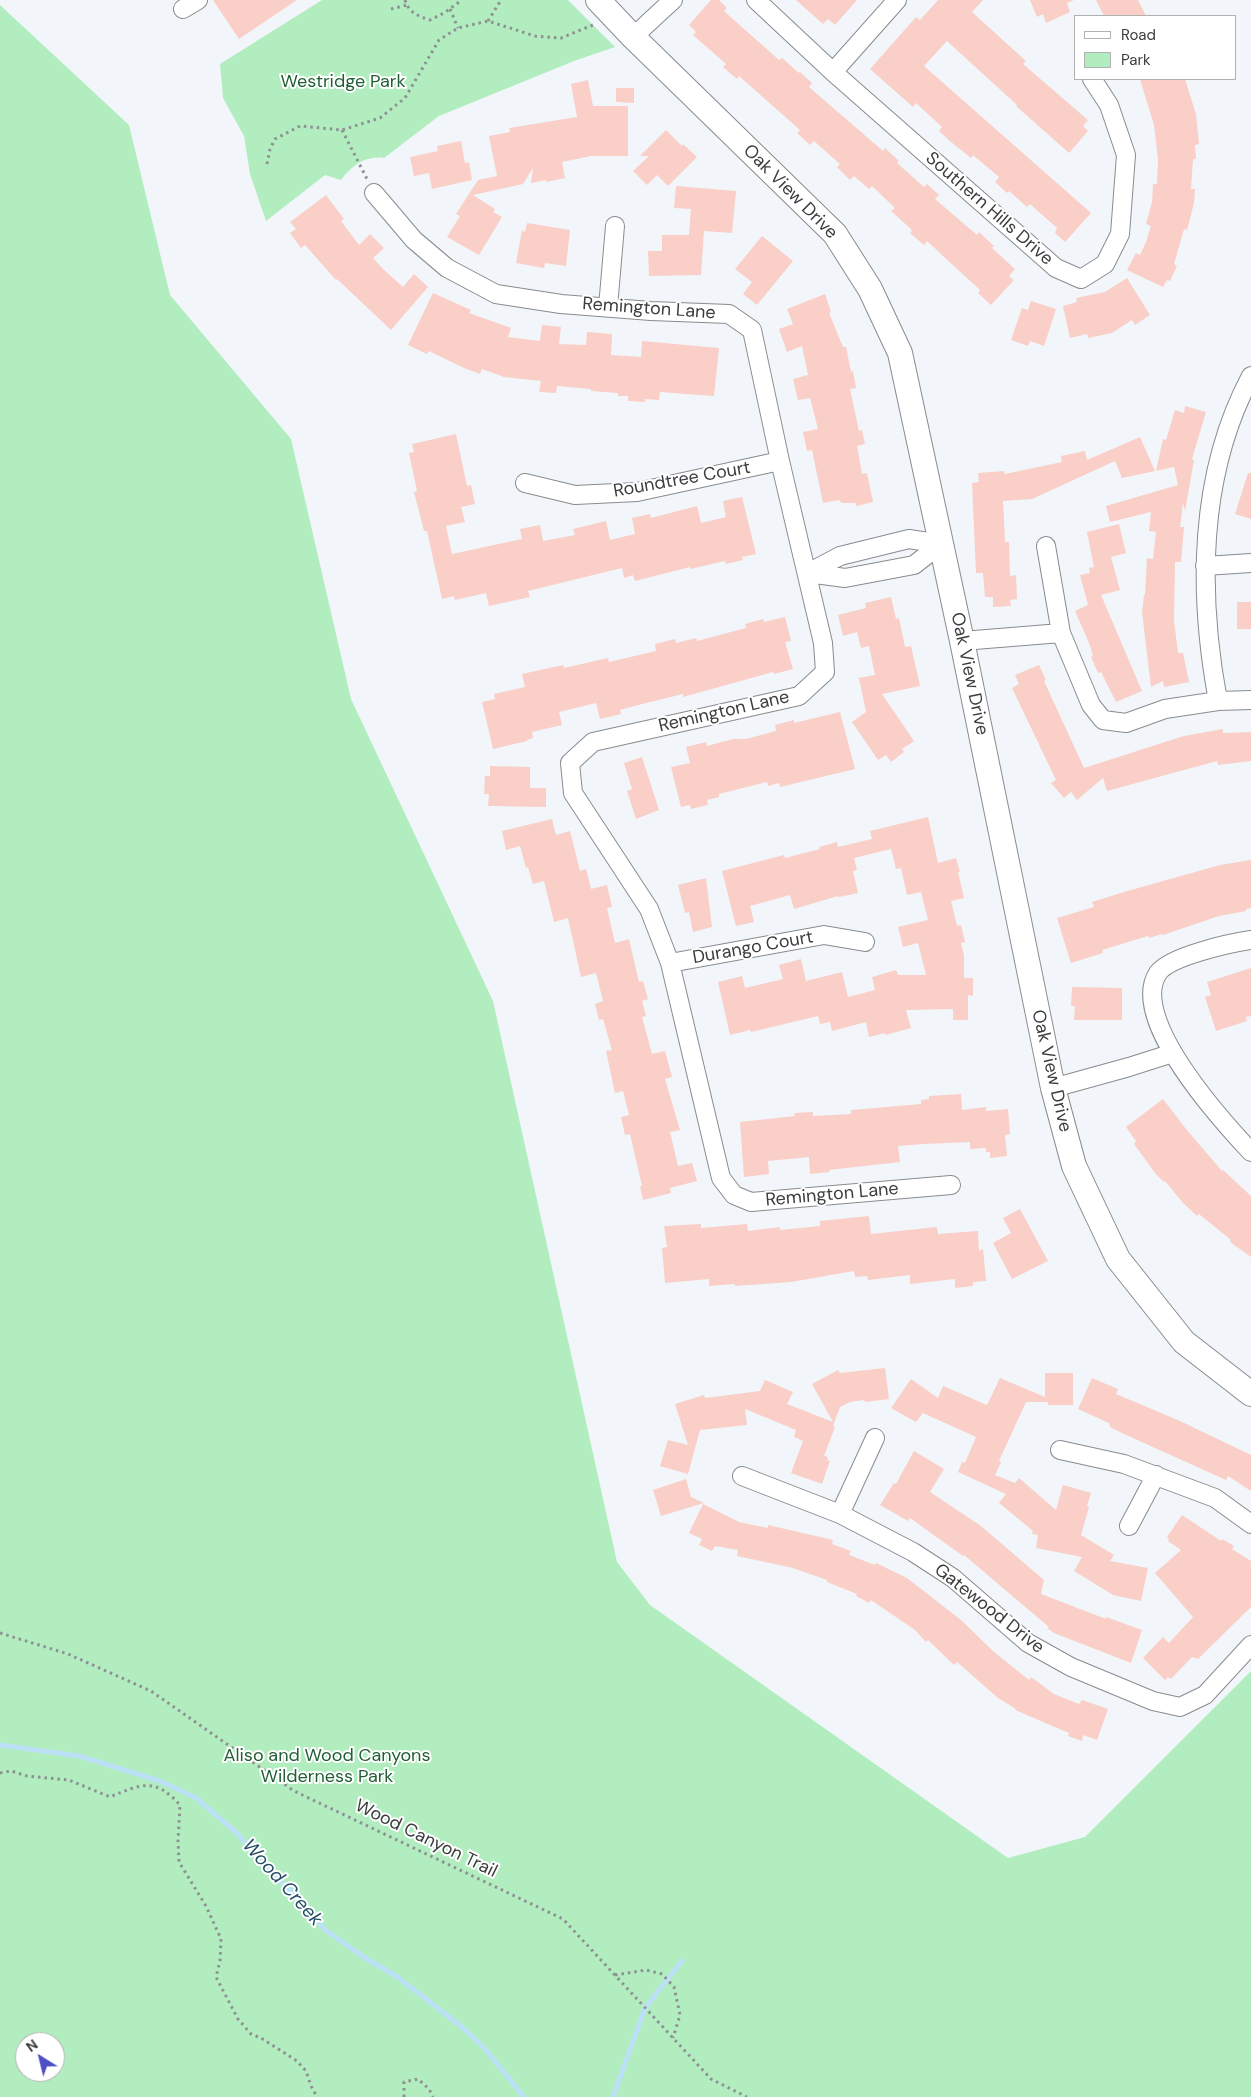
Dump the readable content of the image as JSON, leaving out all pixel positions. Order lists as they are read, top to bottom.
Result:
{
  "streets": {
    "street": [
      "Oak View Drive",
      "Southern Hills Drive",
      "Remington Lane",
      "Roundtree Court",
      "Durango Court",
      "Gatewood Drive"
    ],
    "path": ["Wood Canyon Trail"]
  },
  "crossings": [
    ["Remington Lane", "Roundtree Court"],
    ["Remington Lane", "Durango Court"]
  ],
  "water": ["Wood Creek"],
  "parks": ["Westridge Park", "Aliso and Wood Canyons Wilderness Park"],
  "legend": ["Road", "Park"],
  "north": "top left"
}
